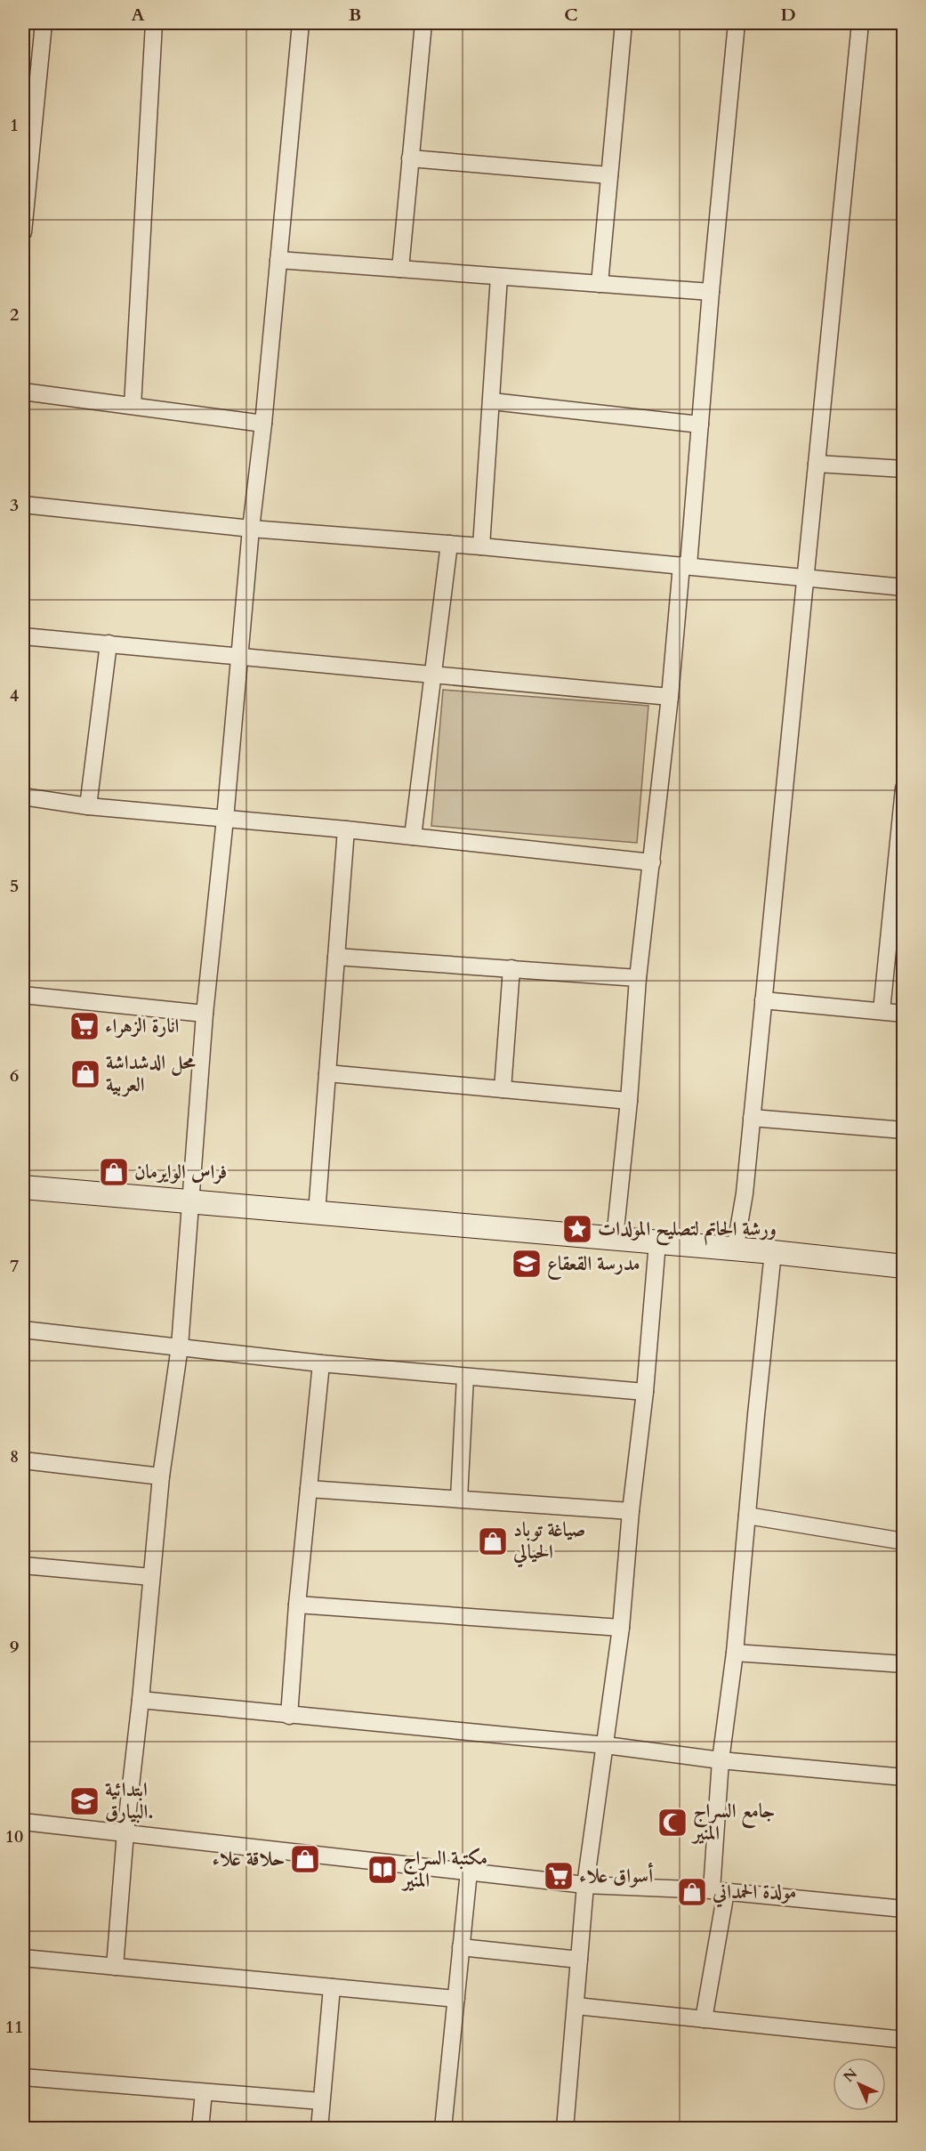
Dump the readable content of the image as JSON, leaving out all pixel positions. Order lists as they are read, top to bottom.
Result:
{
  "places": {
    "supermarket": ["انارة الزهراء", "أسواق علاء"],
    "shop": [
      "محل الدشداشة العربية",
      "فراس الوايرمان",
      "صياغة توباد الحيالي",
      "حلاقة علاء",
      "مولدة الحمداني"
    ],
    "place": ["ورشة الحاتم لتصليح المولدات"],
    "school or university": ["مدرسة القعقاع", "ابتدائية البيارق."],
    "mosque": ["جامع السراج المنير"],
    "library": ["مكتبة السراج المنير"]
  },
  "north": "top left",
  "grid": {
    "columns": [
      "A",
      "B",
      "C",
      "D"
    ],
    "rows": [
      "1",
      "2",
      "3",
      "4",
      "5",
      "6",
      "7",
      "8",
      "9",
      "10",
      "11"
    ]
  }
}
